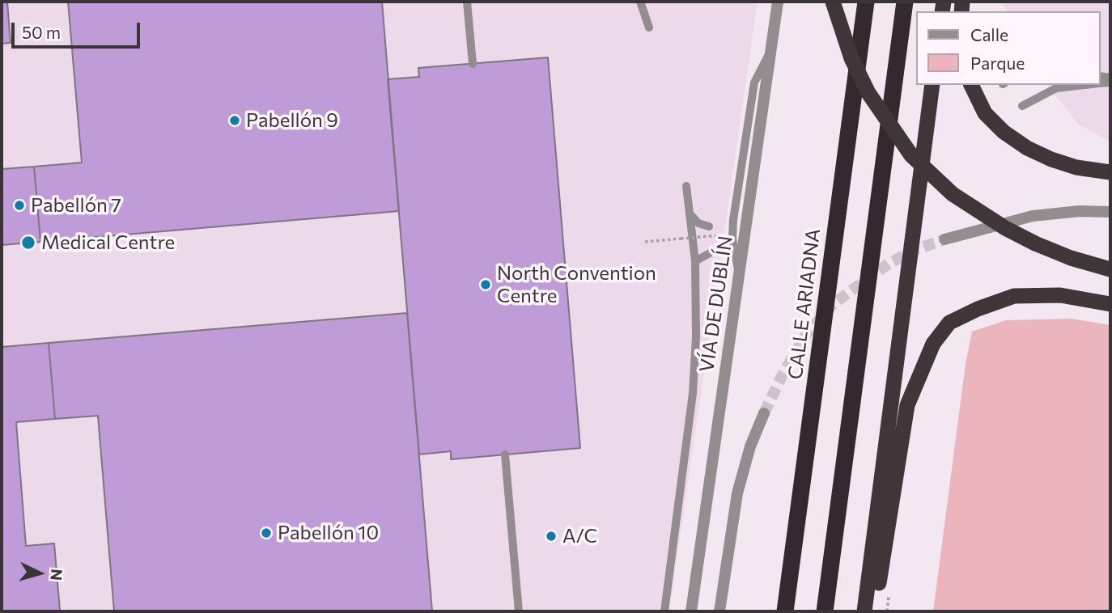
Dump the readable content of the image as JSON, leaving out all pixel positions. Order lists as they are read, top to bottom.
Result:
{
  "streets": {
    "highway": ["CALLE ARIADNA"],
    "street": ["VÍA DE DUBLÍN"]
  },
  "places": [
    "Pabellón 9",
    "Pabellón 7",
    "Medical Centre",
    "North Convention Centre",
    "Pabellón 10",
    "A/C"
  ],
  "legend": ["Calle", "Parque"],
  "scale_bar": "50 m",
  "north": "right"
}
